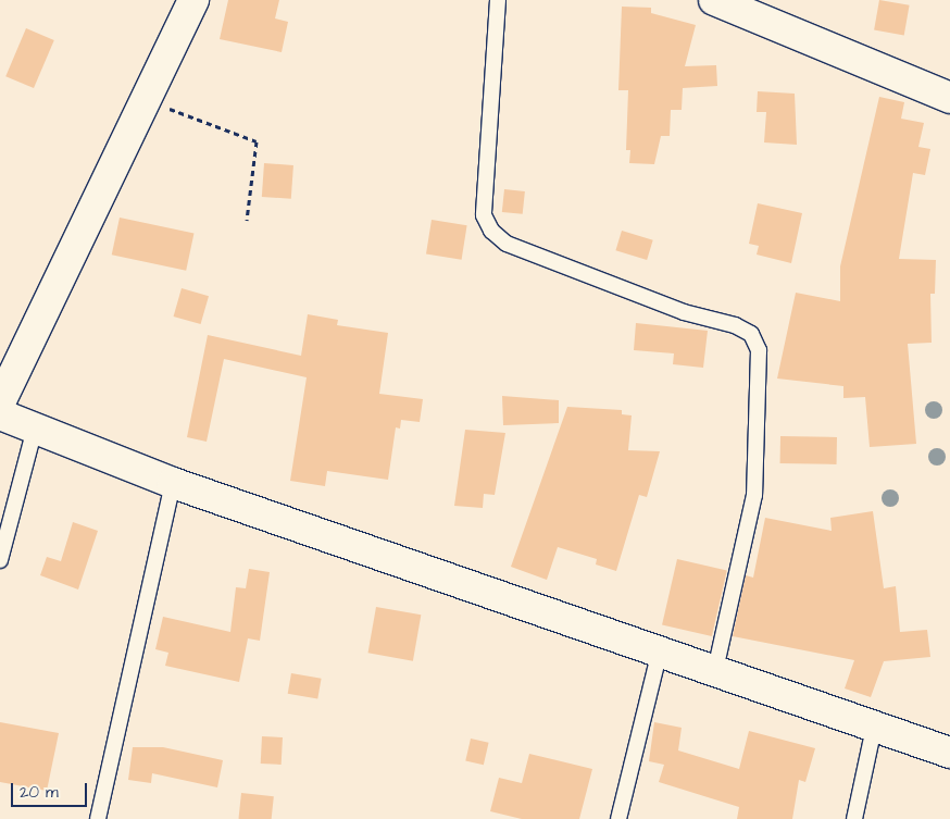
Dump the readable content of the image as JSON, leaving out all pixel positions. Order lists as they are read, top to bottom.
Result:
{
  "scale_bar": "20 m"
}
